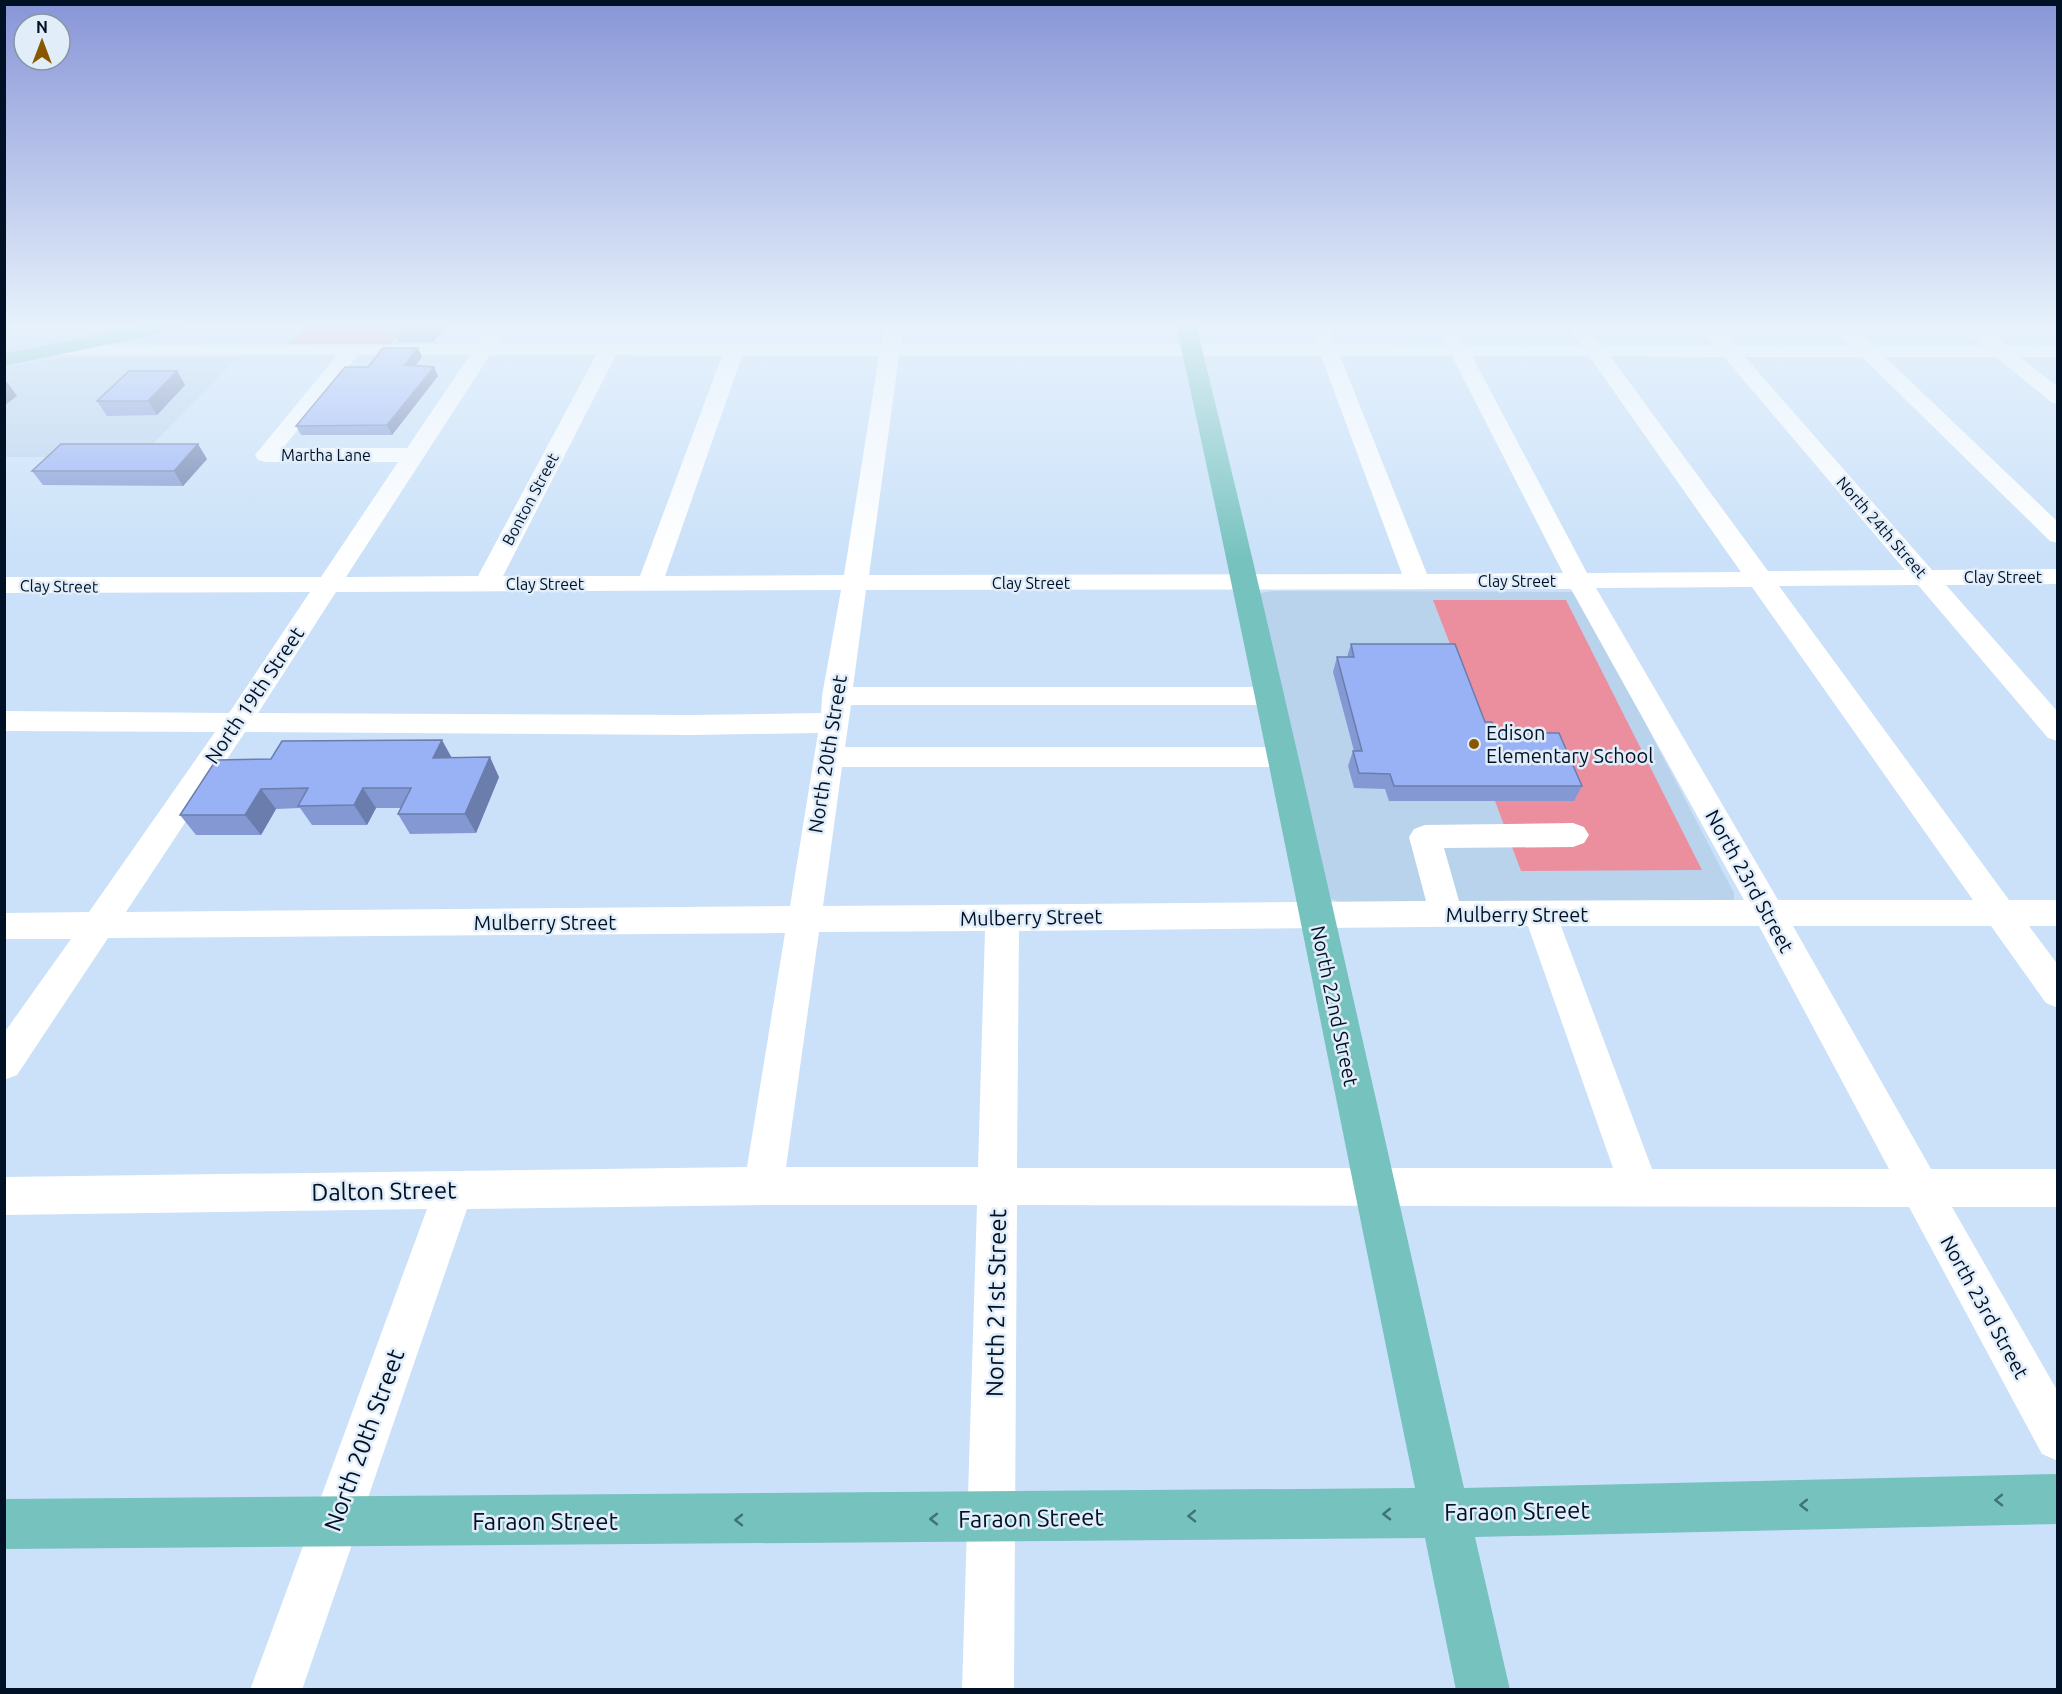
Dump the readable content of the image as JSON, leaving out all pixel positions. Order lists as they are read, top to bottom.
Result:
{
  "streets": {
    "main road": ["North 22nd Street", "Faraon Street"],
    "street": [
      "Martha Lane",
      "Bonton Street",
      "North 24th Street",
      "Clay Street",
      "North 19th Street",
      "North 20th Street",
      "North 23rd Street",
      "Mulberry Street",
      "Dalton Street",
      "North 21st Street"
    ]
  },
  "crossings": [
    ["Martha Lane", "North 19th Street"],
    ["Bonton Street", "Clay Street"],
    ["North 24th Street", "Clay Street"],
    ["Clay Street", "North 19th Street"],
    ["Clay Street", "North 20th Street"],
    ["Clay Street", "North 23rd Street"],
    ["Clay Street", "North 22nd Street"],
    ["North 19th Street", "Mulberry Street"],
    ["North 20th Street", "Mulberry Street"],
    ["North 20th Street", "Dalton Street"],
    ["North 20th Street", "Faraon Street"],
    ["North 23rd Street", "Mulberry Street"],
    ["North 23rd Street", "Dalton Street"],
    ["Mulberry Street", "North 22nd Street"],
    ["Mulberry Street", "North 21st Street"],
    ["North 22nd Street", "Dalton Street"],
    ["North 22nd Street", "Faraon Street"],
    ["Dalton Street", "North 21st Street"],
    ["North 21st Street", "Faraon Street"]
  ],
  "one_way": ["Faraon Street"],
  "places": ["Edison Elementary School"],
  "north": "top"
}
